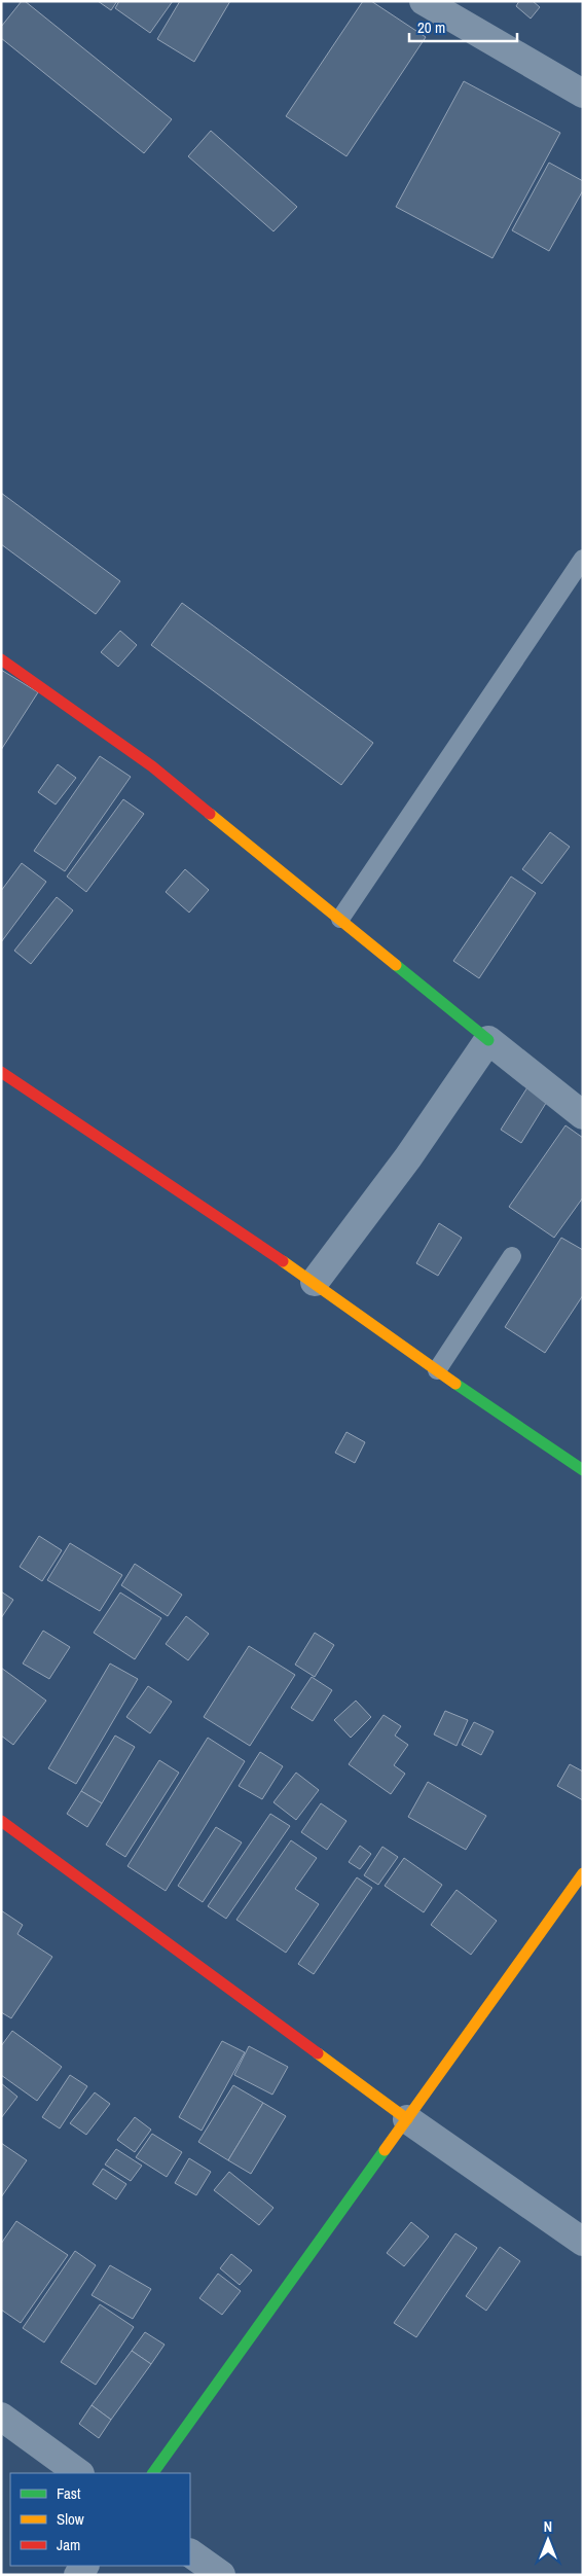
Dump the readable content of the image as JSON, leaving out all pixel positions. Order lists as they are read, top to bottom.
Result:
{
  "legend": ["Fast", "Slow", "Jam"],
  "scale_bar": "20 m",
  "north": "top"
}
